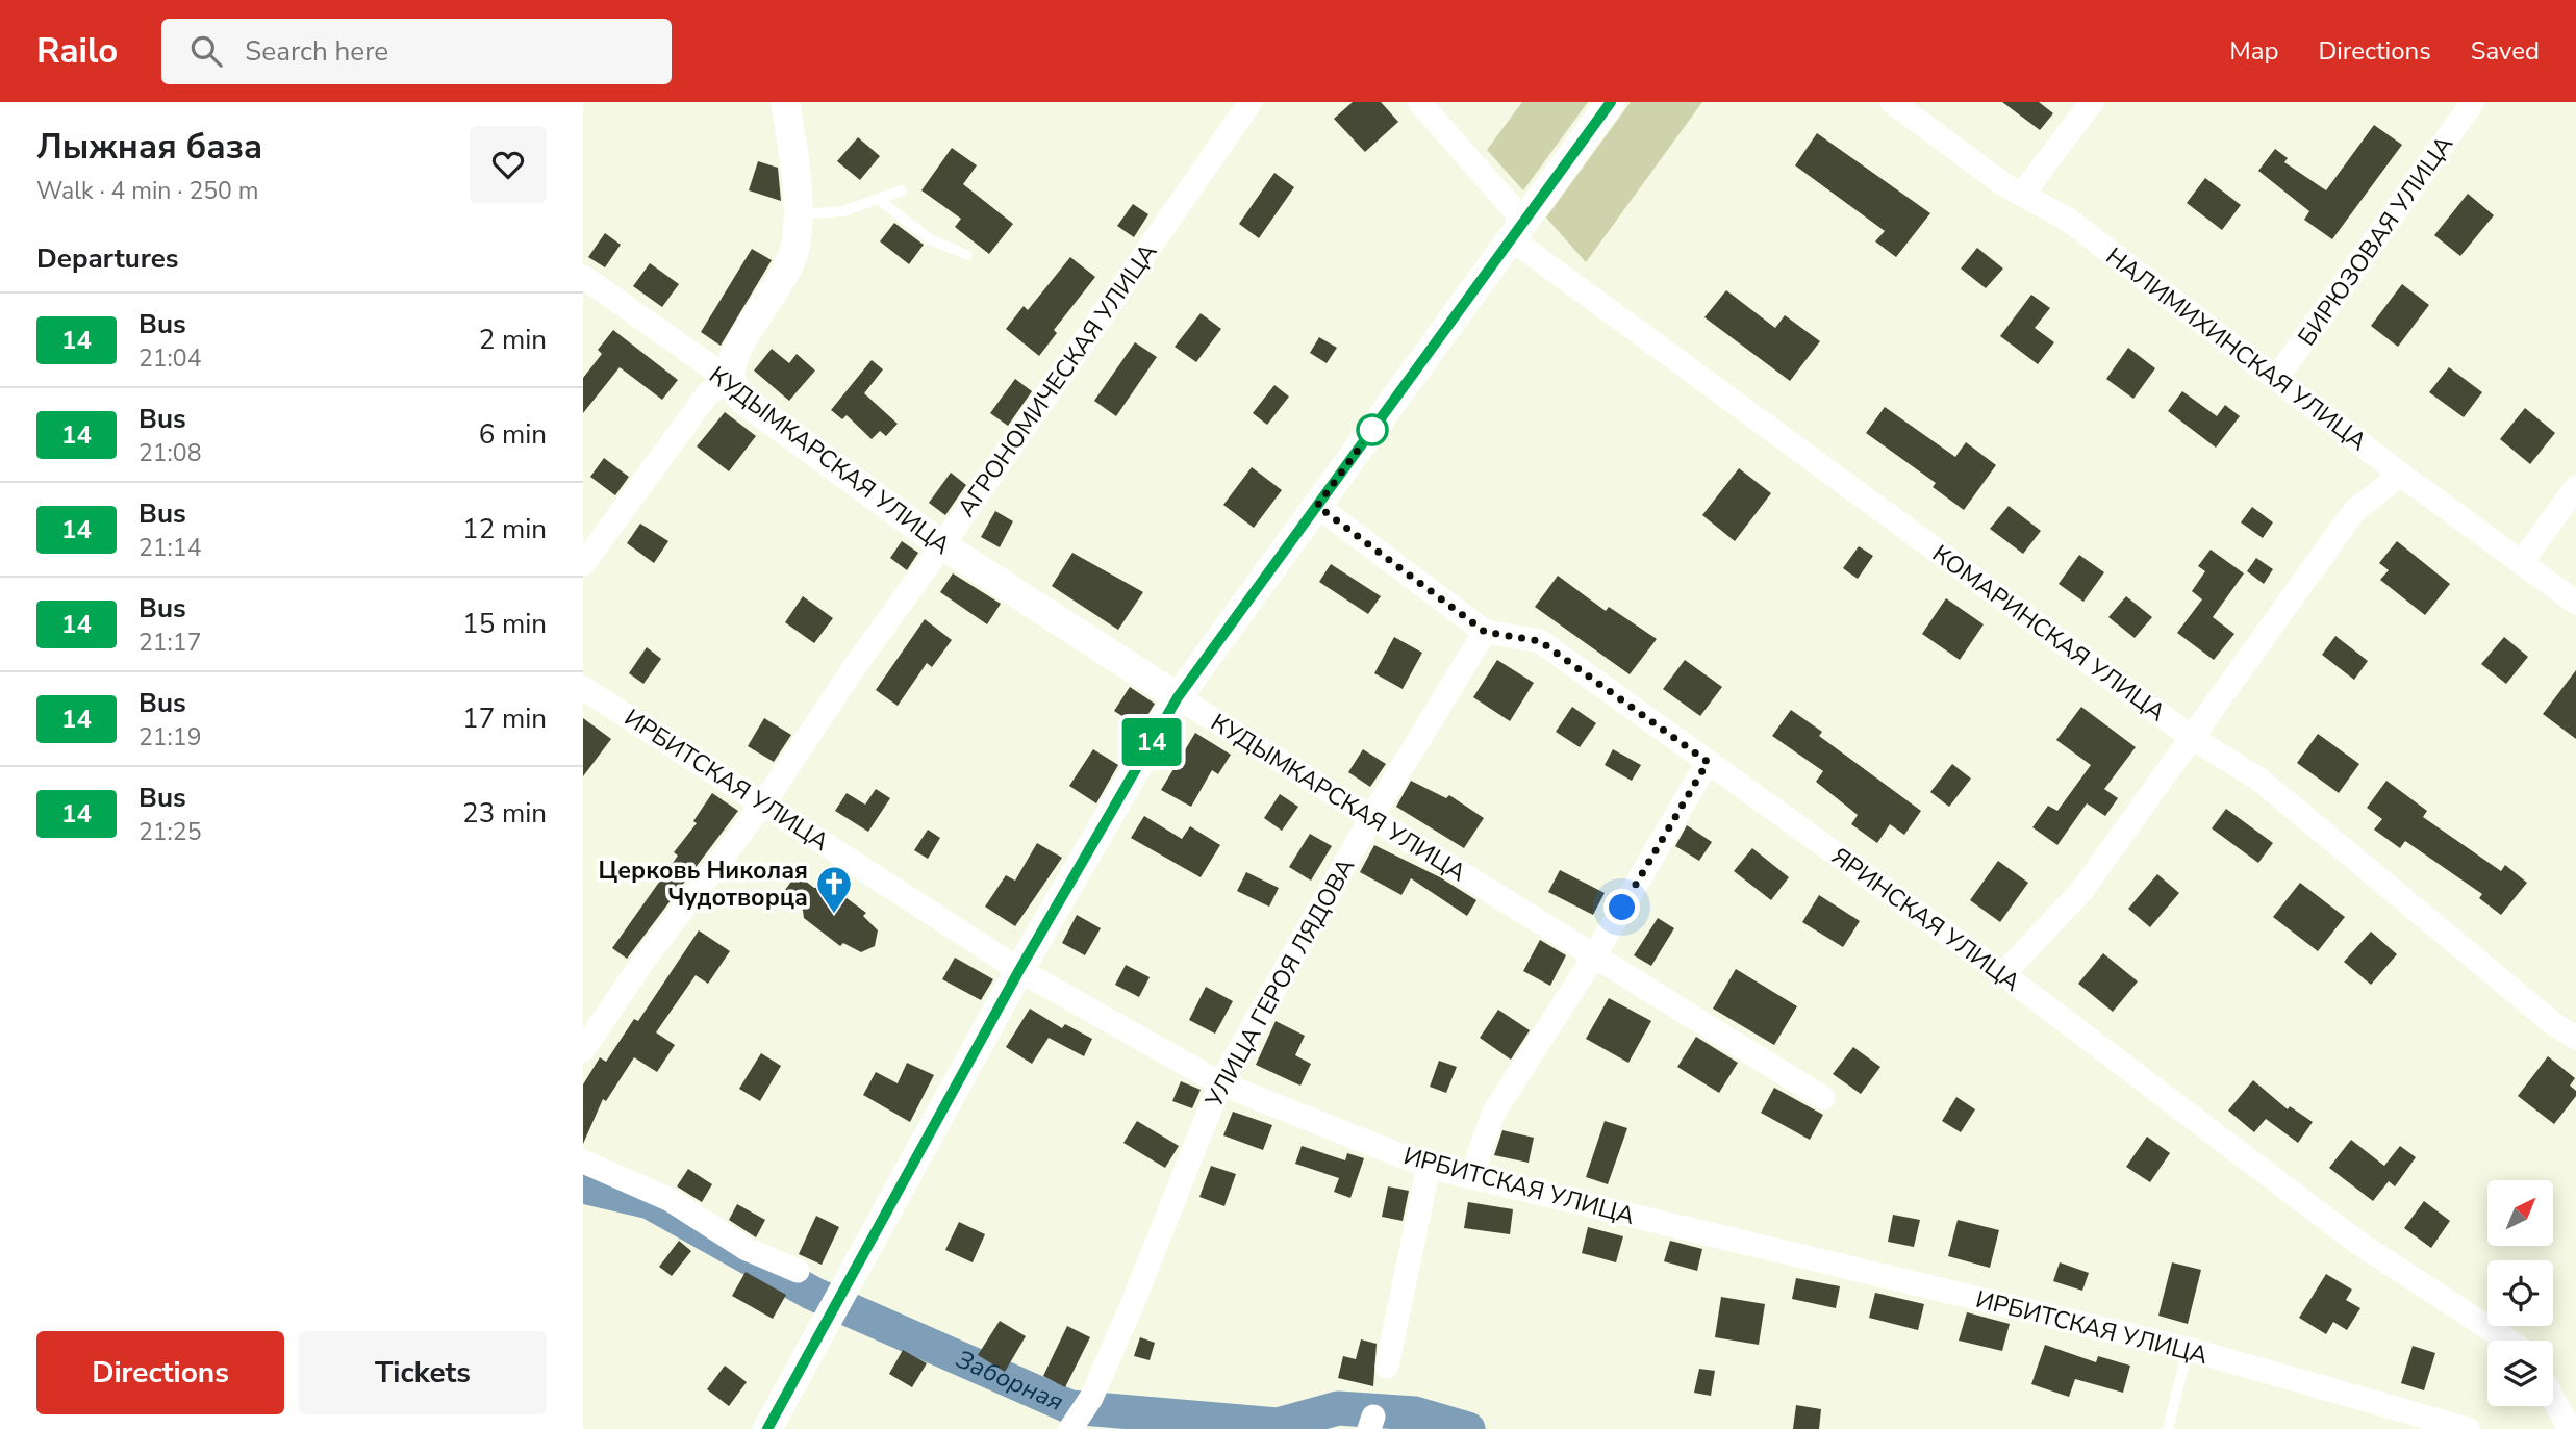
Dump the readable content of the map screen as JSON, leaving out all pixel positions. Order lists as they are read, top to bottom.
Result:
{
  "streets": {
    "street": [
      "БИРЮЗОВАЯ УЛИЦА",
      "НАЛИМИХИНСКАЯ УЛИЦА",
      "АГРОНОМИЧЕСКАЯ УЛИЦА",
      "КУДЫМКАРСКАЯ УЛИЦА",
      "КОМАРИНСКАЯ УЛИЦА",
      "ИРБИТСКАЯ УЛИЦА",
      "ЯРИНСКАЯ УЛИЦА",
      "УЛИЦА ГЕРОЯ ЛЯДОВА"
    ]
  },
  "crossings": [
    ["БИРЮЗОВАЯ УЛИЦА", "НАЛИМИХИНСКАЯ УЛИЦА"],
    ["АГРОНОМИЧЕСКАЯ УЛИЦА", "КУДЫМКАРСКАЯ УЛИЦА"],
    ["АГРОНОМИЧЕСКАЯ УЛИЦА", "ИРБИТСКАЯ УЛИЦА"],
    ["КУДЫМКАРСКАЯ УЛИЦА", "УЛИЦА ГЕРОЯ ЛЯДОВА"],
    ["ИРБИТСКАЯ УЛИЦА", "УЛИЦА ГЕРОЯ ЛЯДОВА"],
    ["ЯРИНСКАЯ УЛИЦА", "УЛИЦА ГЕРОЯ ЛЯДОВА"]
  ],
  "water": ["Заборная"],
  "places": {
    "church": ["Церковь Николая Чудотворца"]
  },
  "lines": ["bus line 14"],
  "north": "top right",
  "page": {
    "header": "Railo",
    "search": "Search here",
    "nav": ["Map", "Directions", "Saved"],
    "heading": [
      ["Лыжная база", "Walk · 4 min · 250 m"],
      "Departures"
    ],
    "on_map": "14",
    "list": [
      {
        "mark": "14",
        "name": "Bus",
        "note": "21:04",
        "value": "2 min"
      },
      {
        "mark": "14",
        "name": "Bus",
        "note": "21:08",
        "value": "6 min"
      },
      {
        "mark": "14",
        "name": "Bus",
        "note": "21:14",
        "value": "12 min"
      },
      {
        "mark": "14",
        "name": "Bus",
        "note": "21:17",
        "value": "15 min"
      },
      {
        "mark": "14",
        "name": "Bus",
        "note": "21:19",
        "value": "17 min"
      },
      {
        "mark": "14",
        "name": "Bus",
        "note": "21:25",
        "value": "23 min"
      }
    ],
    "buttons": ["Directions", "Tickets"]
  }
}
